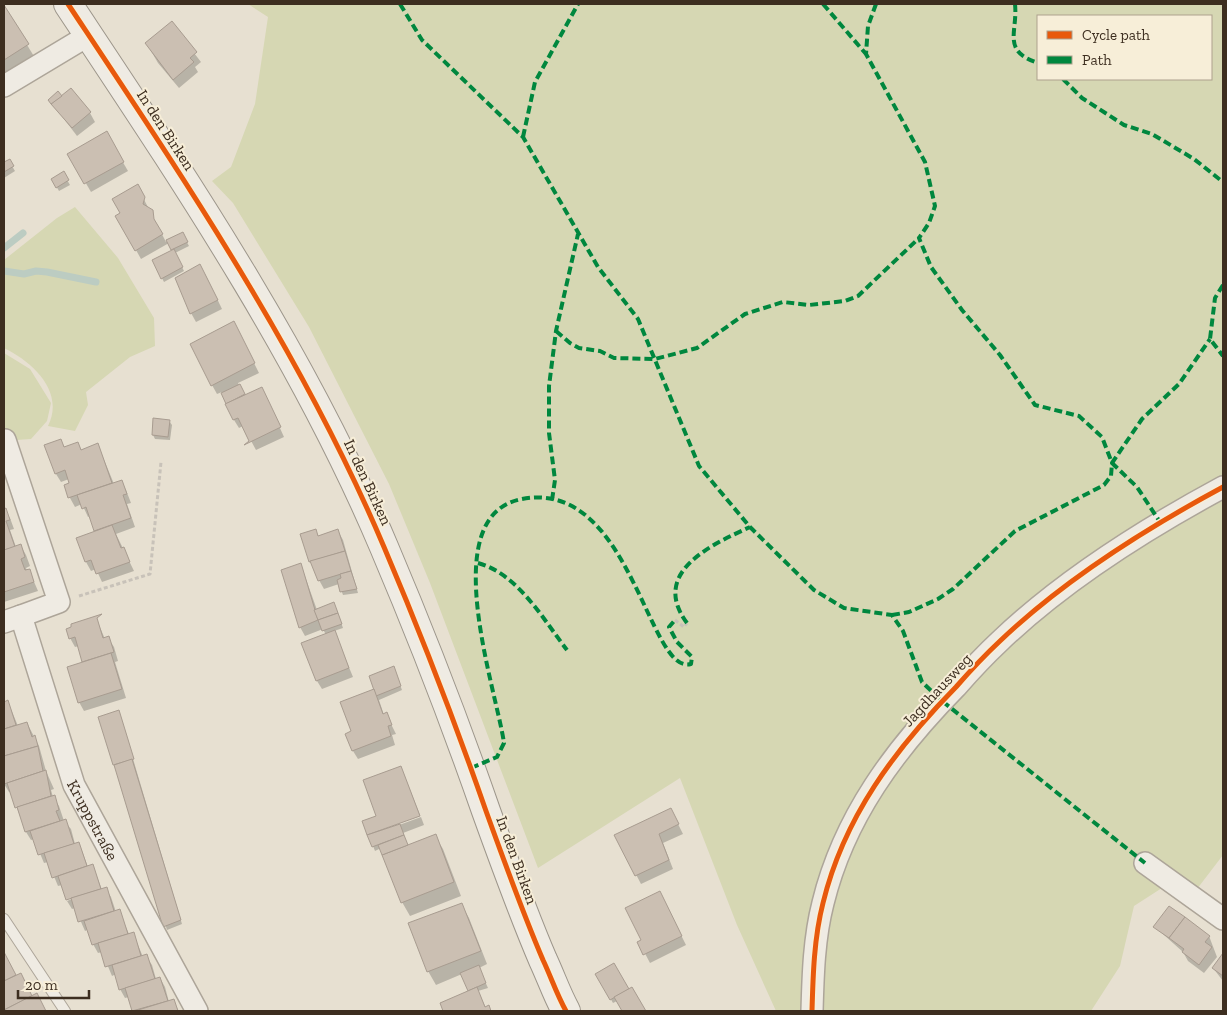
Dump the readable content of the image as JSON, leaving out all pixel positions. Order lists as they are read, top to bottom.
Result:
{
  "streets": {
    "street": ["In den Birken", "Jagdhausweg", "Kruppstraße"]
  },
  "legend": ["Cycle path", "Path"],
  "scale_bar": "20 m"
}
